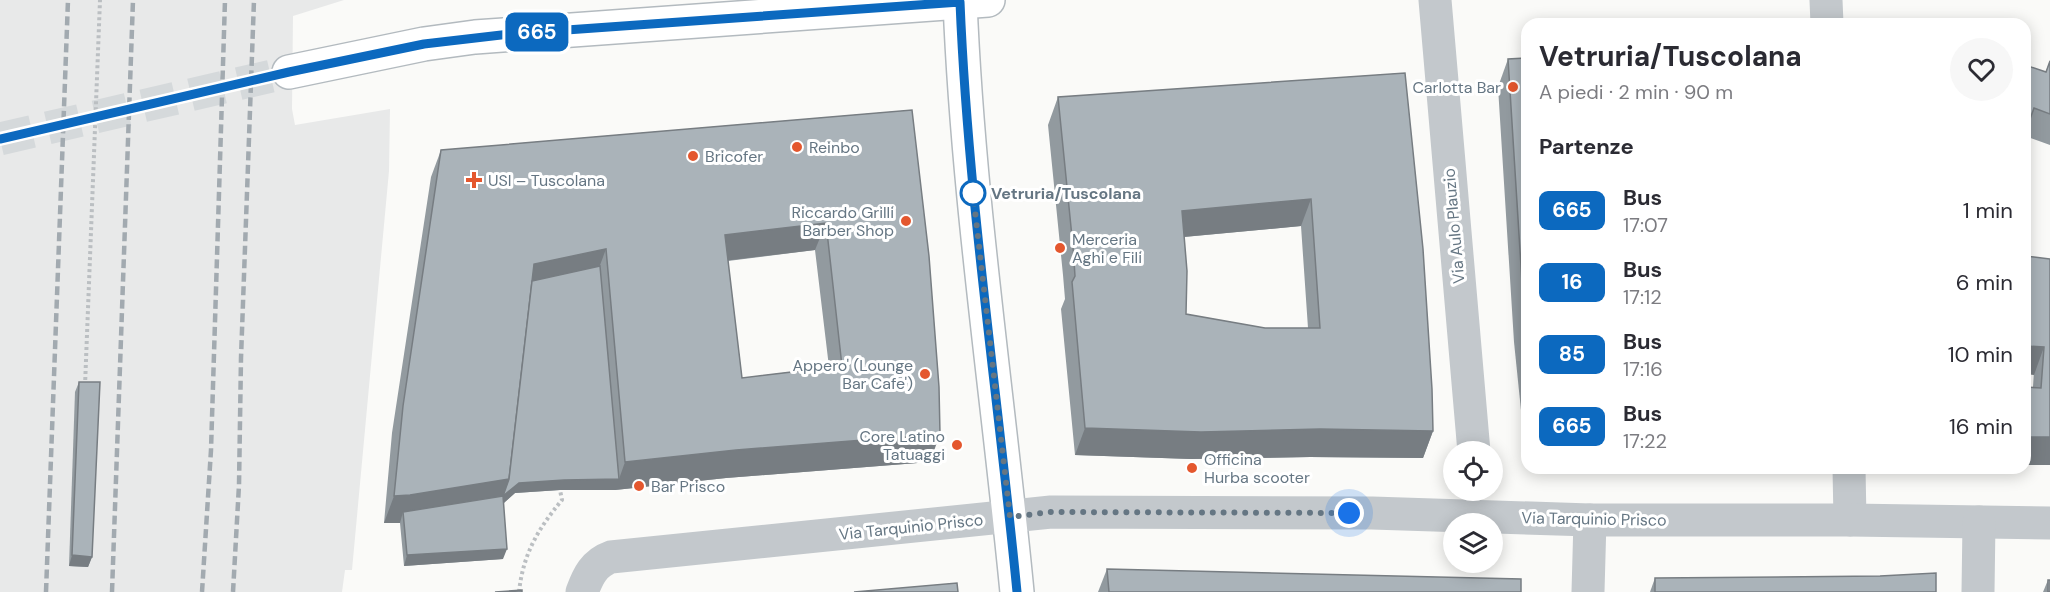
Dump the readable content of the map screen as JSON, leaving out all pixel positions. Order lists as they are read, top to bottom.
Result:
{
  "streets": {
    "street": ["Via Aulo Plauzio", "Via Tarquinio Prisco"]
  },
  "places": {
    "other": [
      "Carlotta Bar",
      "Reinbo",
      "Bricofer",
      "Vetruria/Tuscolana",
      "Riccardo Grilli Barber Shop",
      "Merceria Aghi e Fili",
      "Appero' (Lounge Bar Cafe')",
      "Core Latino Tatuaggi",
      "Officina Hurba scooter",
      "Bar Prisco"
    ],
    "health": ["USI – Tuscolana"]
  },
  "lines": ["bus line 665"],
  "page": {
    "on_map": "665",
    "heading": [
      ["Vetruria/Tuscolana", "A piedi · 2 min · 90 m"],
      "Partenze"
    ],
    "list": [
      {
        "mark": "665",
        "name": "Bus",
        "note": "17:07",
        "value": "1 min"
      },
      {
        "mark": "16",
        "name": "Bus",
        "note": "17:12",
        "value": "6 min"
      },
      {
        "mark": "85",
        "name": "Bus",
        "note": "17:16",
        "value": "10 min"
      },
      {
        "mark": "665",
        "name": "Bus",
        "note": "17:22",
        "value": "16 min"
      }
    ]
  }
}
